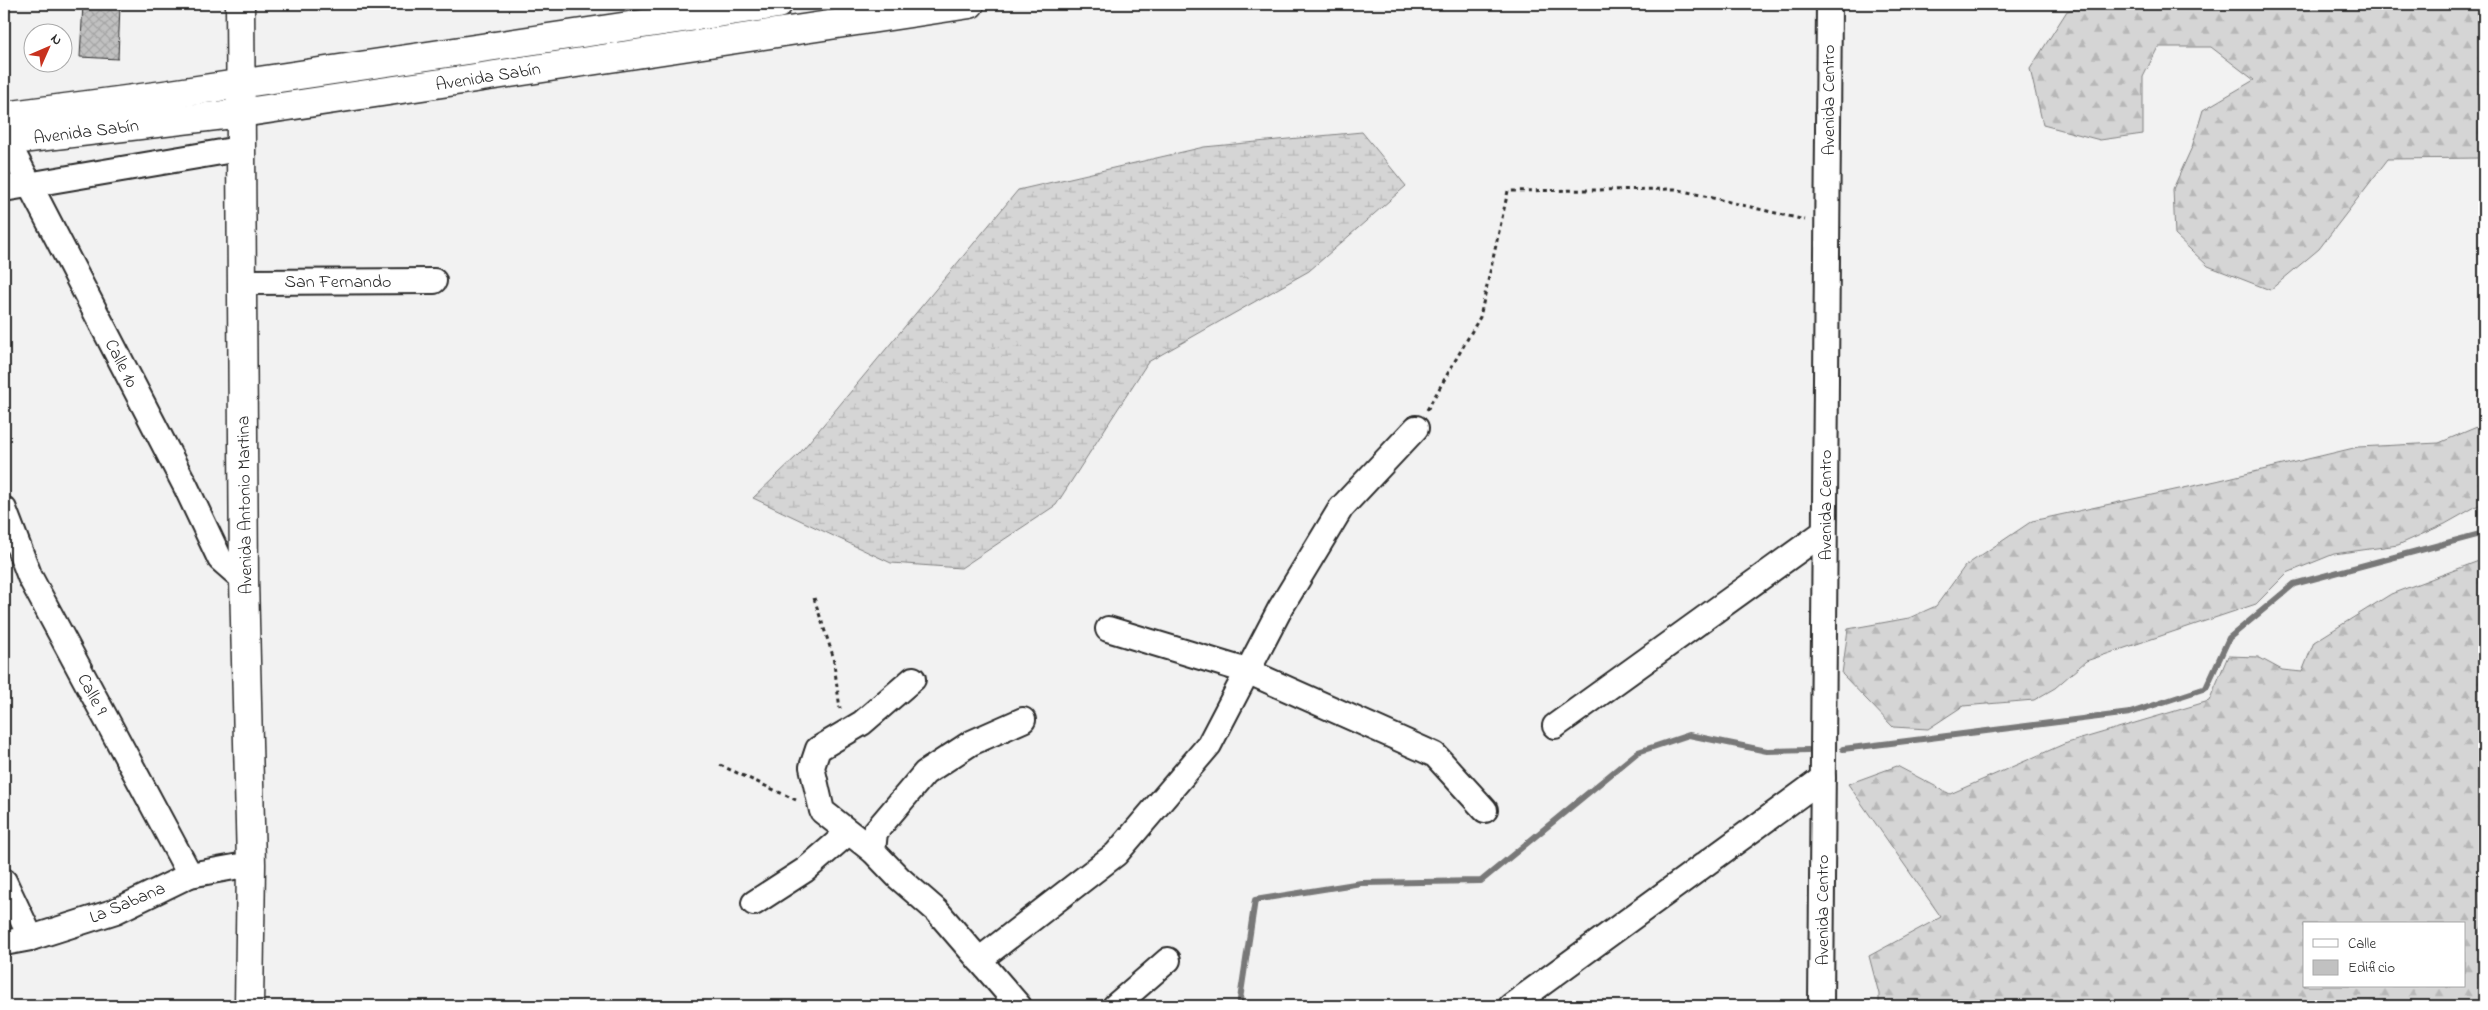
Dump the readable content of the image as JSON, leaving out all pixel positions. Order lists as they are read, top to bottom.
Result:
{
  "streets": {
    "main road": ["Avenida Sabín", "Avenida Antonio Martina"],
    "street": [
      "Avenida Centro",
      "San Fernando",
      "Calle 10",
      "Calle 9",
      "La Sabana"
    ]
  },
  "crossings": [
    ["Avenida Sabín", "Calle 10"],
    ["Avenida Sabín", "Avenida Antonio Martina"],
    ["San Fernando", "Avenida Antonio Martina"],
    ["Calle 10", "Avenida Antonio Martina"],
    ["Avenida Antonio Martina", "La Sabana"],
    ["Calle 9", "La Sabana"]
  ],
  "legend": ["Calle", "Edificio"],
  "north": "top right"
}
